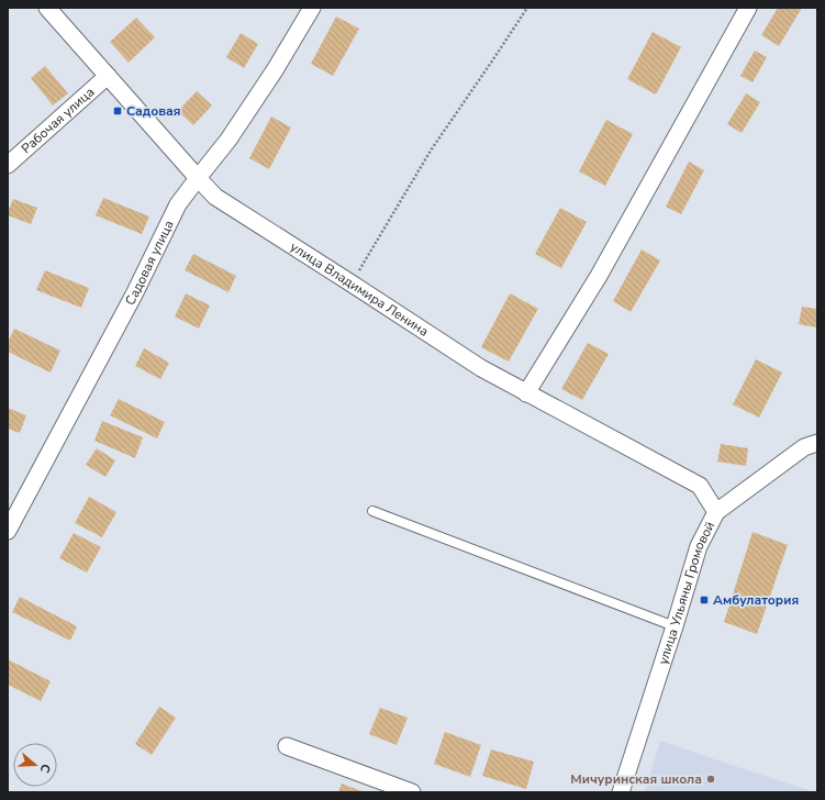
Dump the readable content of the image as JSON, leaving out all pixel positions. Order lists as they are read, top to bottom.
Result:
{
  "streets": {
    "street": [
      "Рабочая улица",
      "Садовая улица",
      "улица Владимира Ленина",
      "улица Ульяны Громовой"
    ]
  },
  "crossings": [
    ["Рабочая улица", "улица Владимира Ленина"],
    ["Садовая улица", "улица Владимира Ленина"],
    ["улица Владимира Ленина", "улица Ульяны Громовой"]
  ],
  "places": {
    "transit": ["Садовая", "Амбулатория"],
    "other": ["Мичуринская школа"]
  },
  "north": "right"
}
